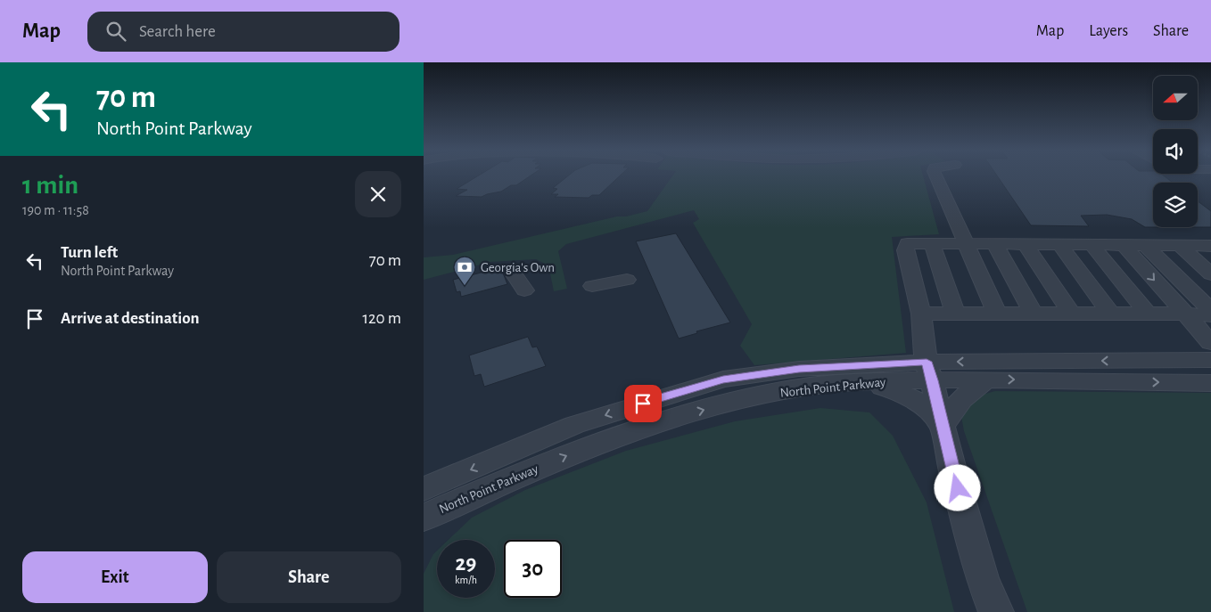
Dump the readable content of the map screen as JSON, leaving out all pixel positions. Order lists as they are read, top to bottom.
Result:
{
  "streets": {
    "street": ["North Point Parkway"]
  },
  "places": {
    "bank": ["Georgia's Own"]
  },
  "north": "left",
  "page": {
    "header": "Map",
    "search": "Search here",
    "nav": ["Map", "Layers", "Share"],
    "turn": ["70 m", "North Point Parkway"],
    "heading": ["1 min", "190 m · 11:58"],
    "list": [
      {
        "name": "Turn left",
        "note": "North Point Parkway",
        "value": "70 m"
      },
      {
        "name": "Arrive at destination",
        "value": "120 m"
      }
    ],
    "speed": "29 km/h",
    "limit": "30",
    "buttons": ["Exit", "Share"]
  }
}
